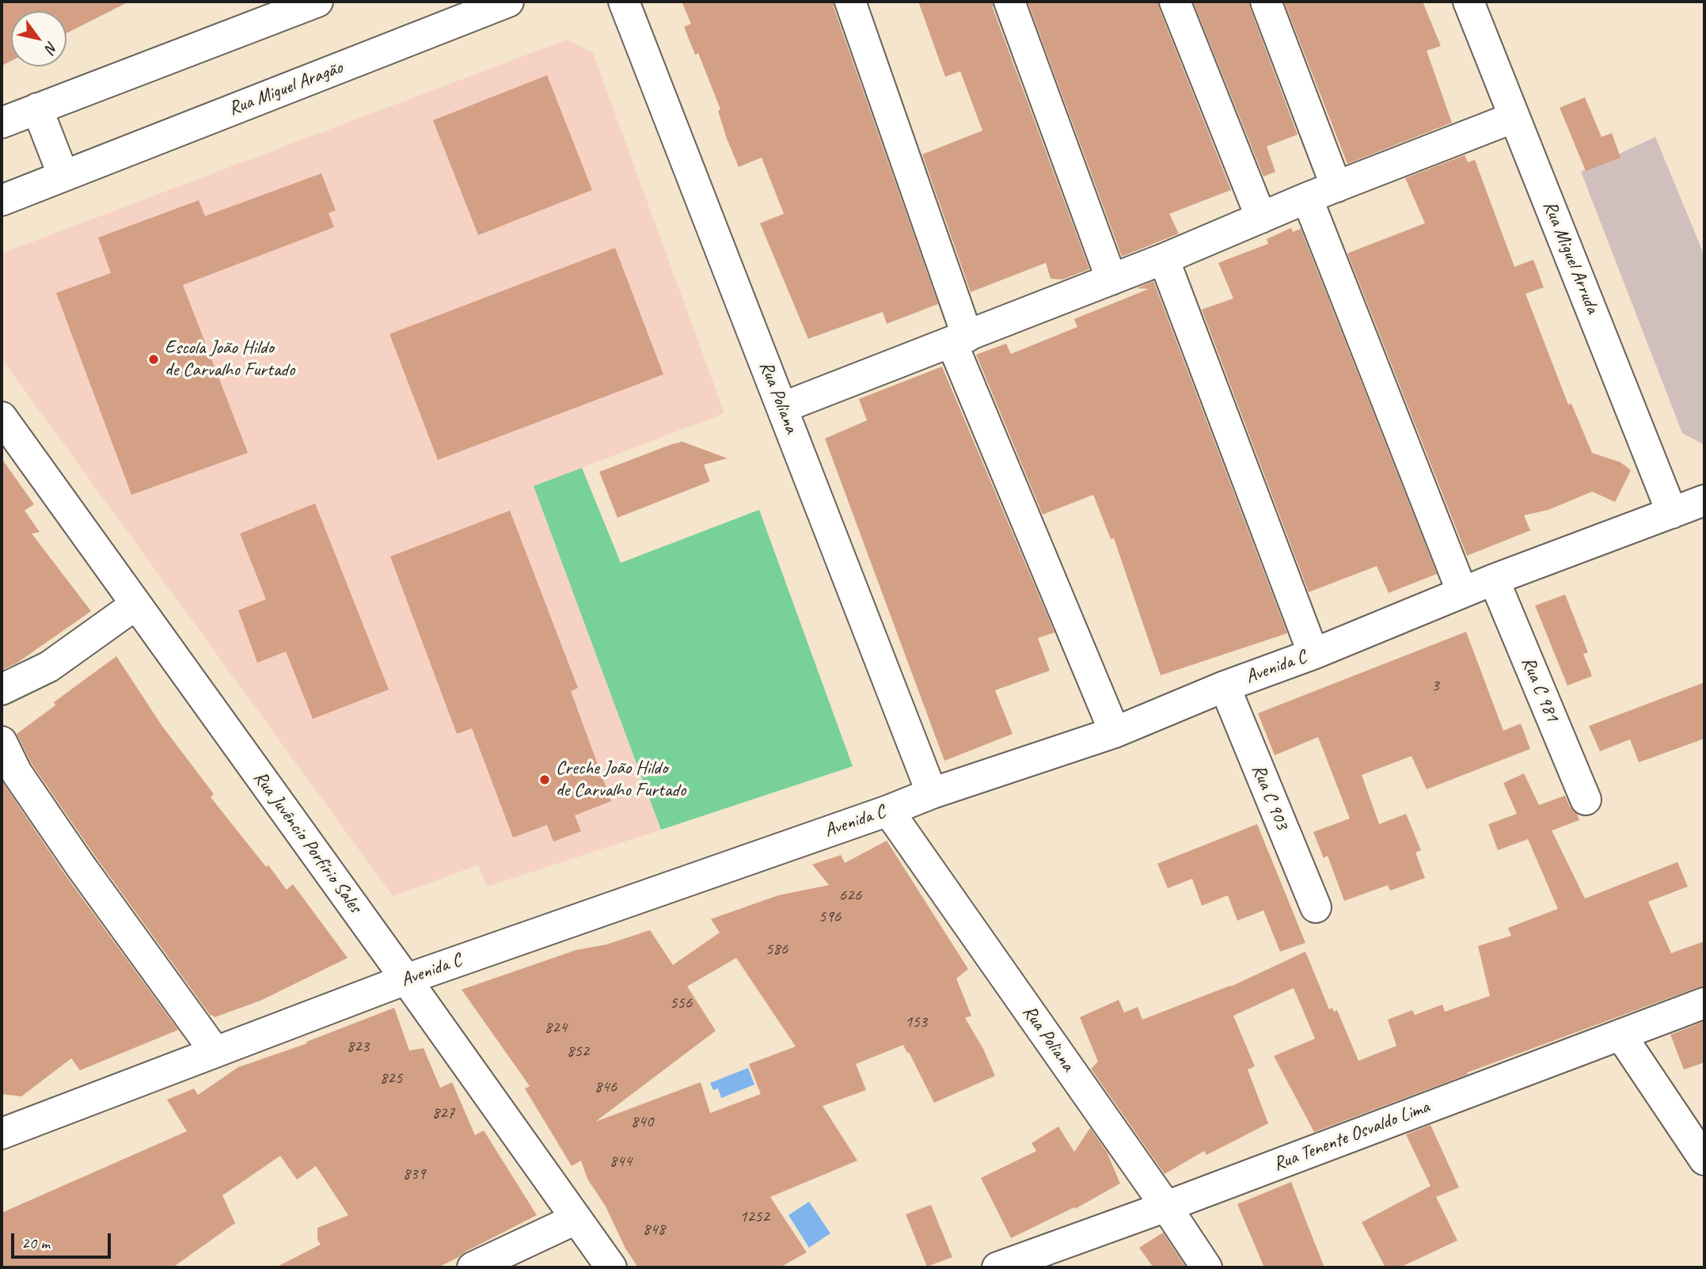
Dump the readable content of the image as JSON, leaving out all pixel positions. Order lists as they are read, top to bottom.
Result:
{
  "streets": {
    "street": [
      "Rua Miguel Aragão",
      "Rua Miguel Arruda",
      "Rua Poliana",
      "Avenida C",
      "Rua C 981",
      "Rua C 903",
      "Rua Juvêncio Porfírio Sales",
      "Rua Tenente Osvaldo Lima"
    ]
  },
  "crossings": [
    ["Rua Miguel Arruda", "Avenida C"],
    ["Rua Poliana", "Avenida C"],
    ["Rua Poliana", "Rua Tenente Osvaldo Lima"],
    ["Avenida C", "Rua C 981"],
    ["Avenida C", "Rua C 903"],
    ["Avenida C", "Rua Juvêncio Porfírio Sales"]
  ],
  "places": ["Escola João Hildo de Carvalho Furtado", "Creche João Hildo de Carvalho Furtado"],
  "house_numbers": [
    "3",
    "626",
    "596",
    "586",
    "556",
    "153",
    "824",
    "823",
    "852",
    "825",
    "846",
    "827",
    "840",
    "844",
    "839",
    "1252",
    "848"
  ],
  "scale_bar": "20 m",
  "north": "bottom right"
}
